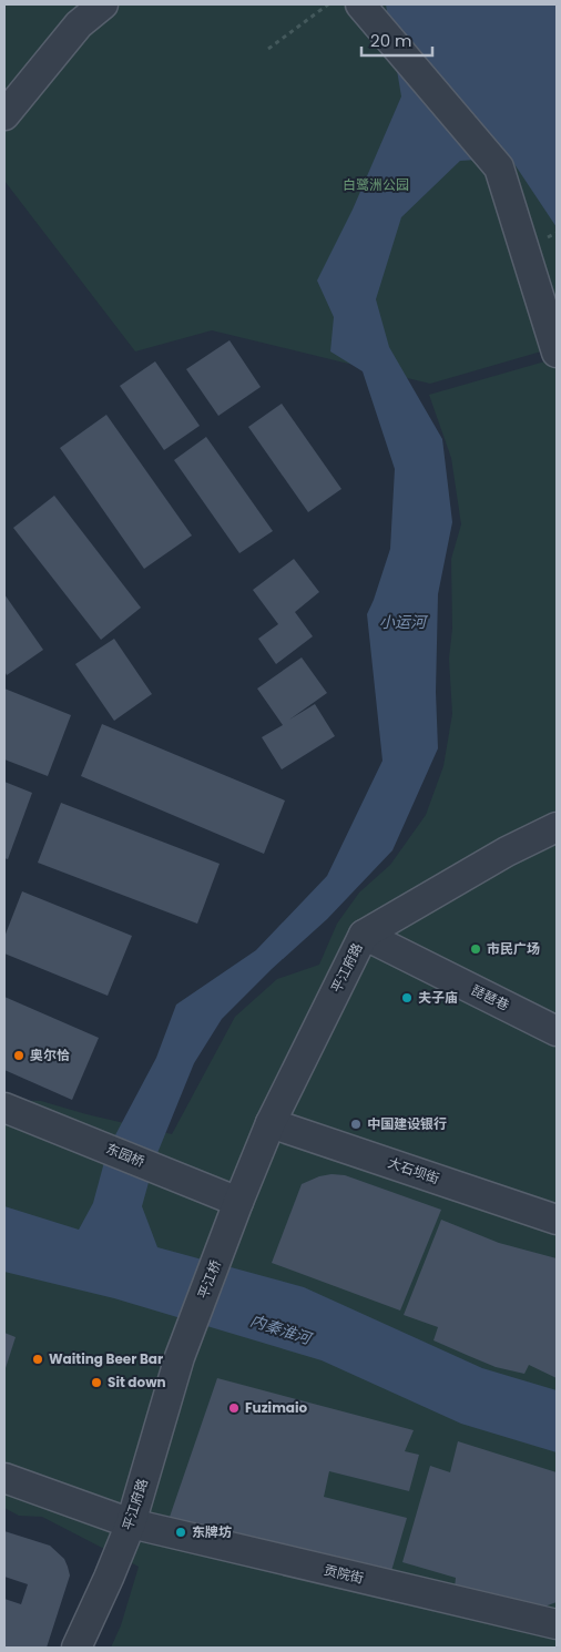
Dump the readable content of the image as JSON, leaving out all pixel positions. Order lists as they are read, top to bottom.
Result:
{
  "streets": {
    "street": [
      "平江府路",
      "琵琶巷",
      "东园桥",
      "大石坝街",
      "平江桥",
      "贡院街"
    ]
  },
  "crossings": [
    ["平江府路", "琵琶巷"],
    ["平江府路", "东园桥"],
    ["平江府路", "大石坝街"],
    ["平江府路", "平江桥"],
    ["平江府路", "贡院街"],
    ["东园桥", "平江桥"]
  ],
  "water": ["小运河", "内秦淮河"],
  "parks": ["白鹭洲公园"],
  "places": [
    "市民广场",
    "夫子庙",
    "奥尔恰",
    "中国建设银行",
    "Waiting Beer Bar",
    "Sit down",
    "Fuzimaio",
    "东牌坊"
  ],
  "scale_bar": "20 m"
}
